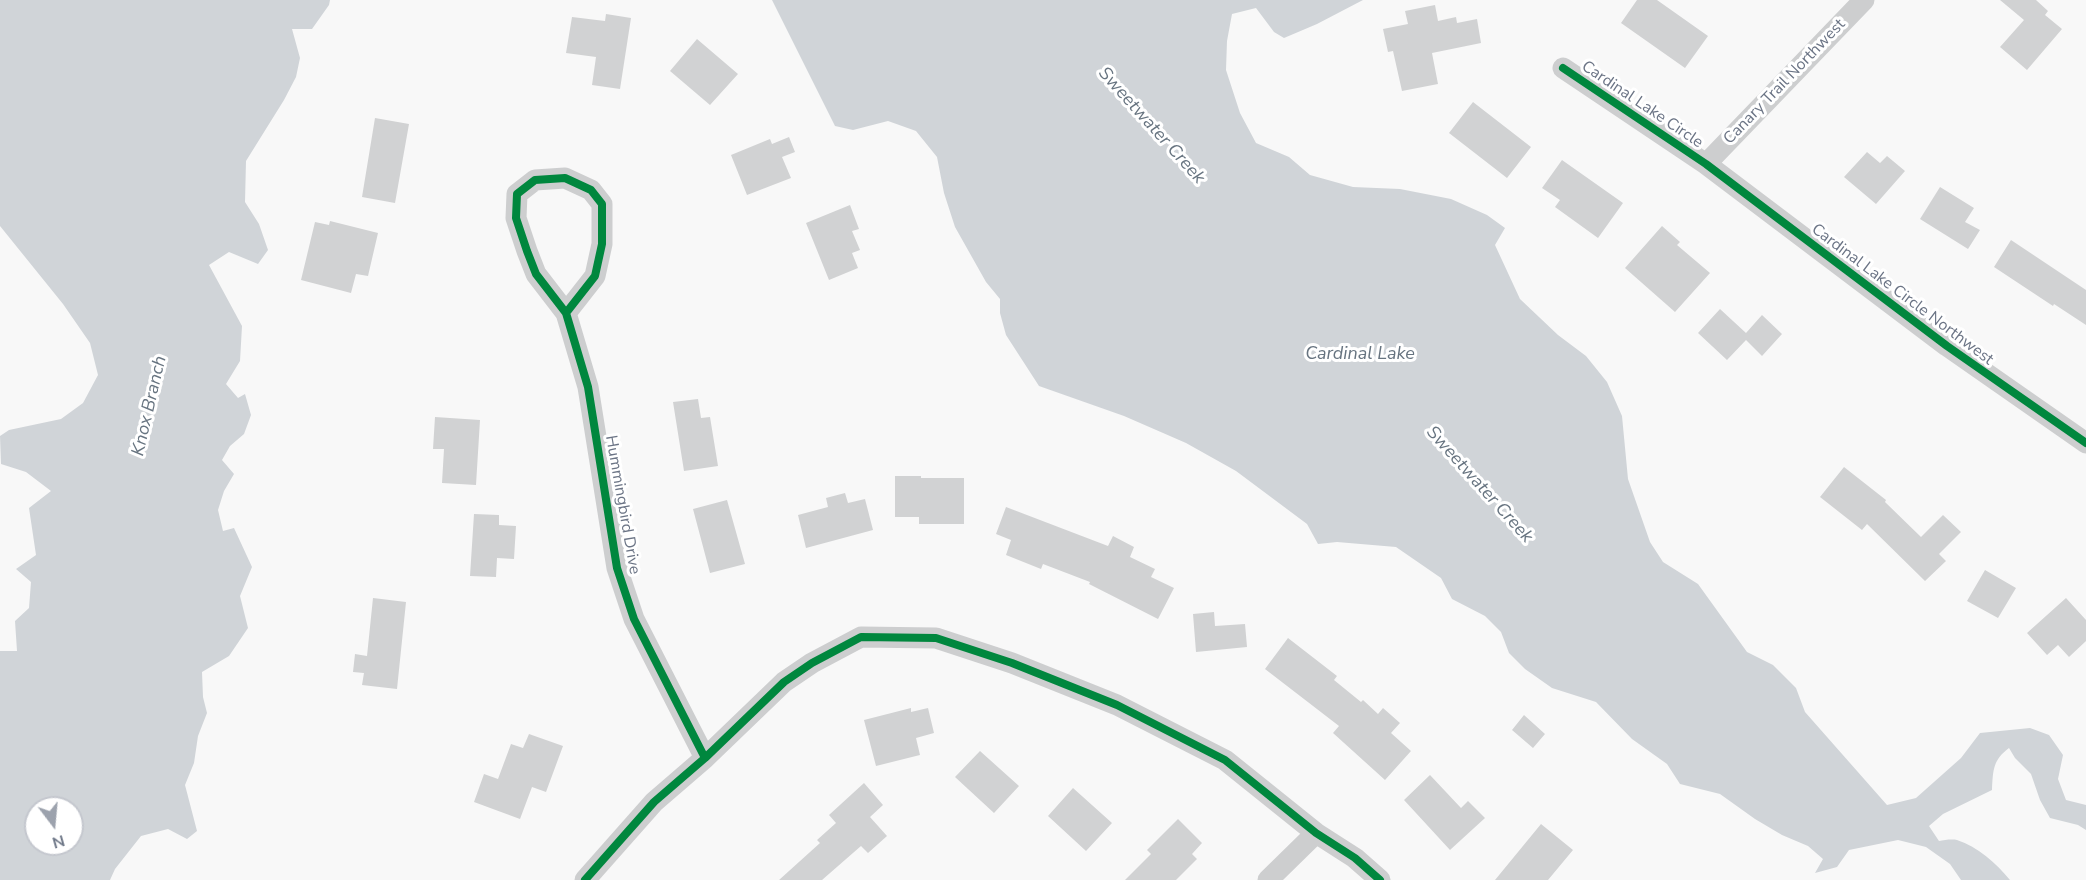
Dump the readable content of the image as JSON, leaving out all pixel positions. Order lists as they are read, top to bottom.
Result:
{
  "streets": {
    "street": [
      "Canary Trail Northwest",
      "Cardinal Lake Circle",
      "Cardinal Lake Circle Northwest",
      "Hummingbird Drive"
    ]
  },
  "crossings": [
    ["Canary Trail Northwest", "Cardinal Lake Circle"],
    ["Canary Trail Northwest", "Cardinal Lake Circle Northwest"],
    ["Cardinal Lake Circle", "Cardinal Lake Circle Northwest"]
  ],
  "water": ["Sweetwater Creek", "Cardinal Lake", "Knox Branch"],
  "north": "bottom"
}
